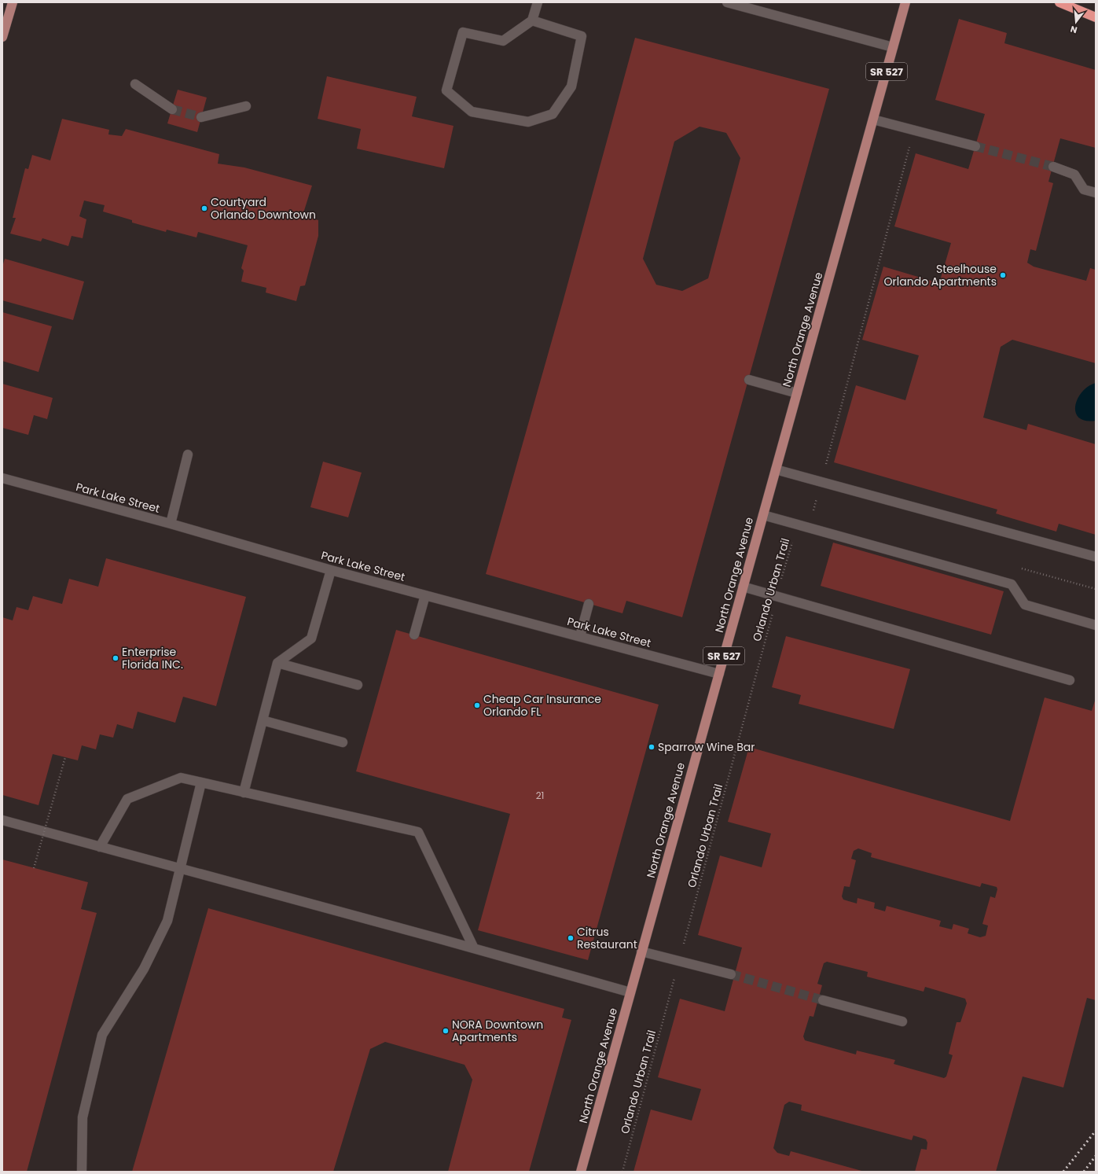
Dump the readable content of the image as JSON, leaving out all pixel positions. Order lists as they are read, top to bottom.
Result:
{
  "streets": {
    "main road": ["SR 527", "North Orange Avenue"],
    "street": ["Park Lake Street"],
    "path": ["Orlando Urban Trail"]
  },
  "crossings": [
    ["North Orange Avenue", "Park Lake Street"]
  ],
  "places": [
    "Courtyard Orlando Downtown",
    "Steelhouse Orlando Apartments",
    "Enterprise Florida INC.",
    "Cheap Car Insurance Orlando FL",
    "Sparrow Wine Bar",
    "Citrus Restaurant",
    "NORA Downtown Apartments"
  ],
  "house_numbers": ["21"],
  "north": "bottom"
}
